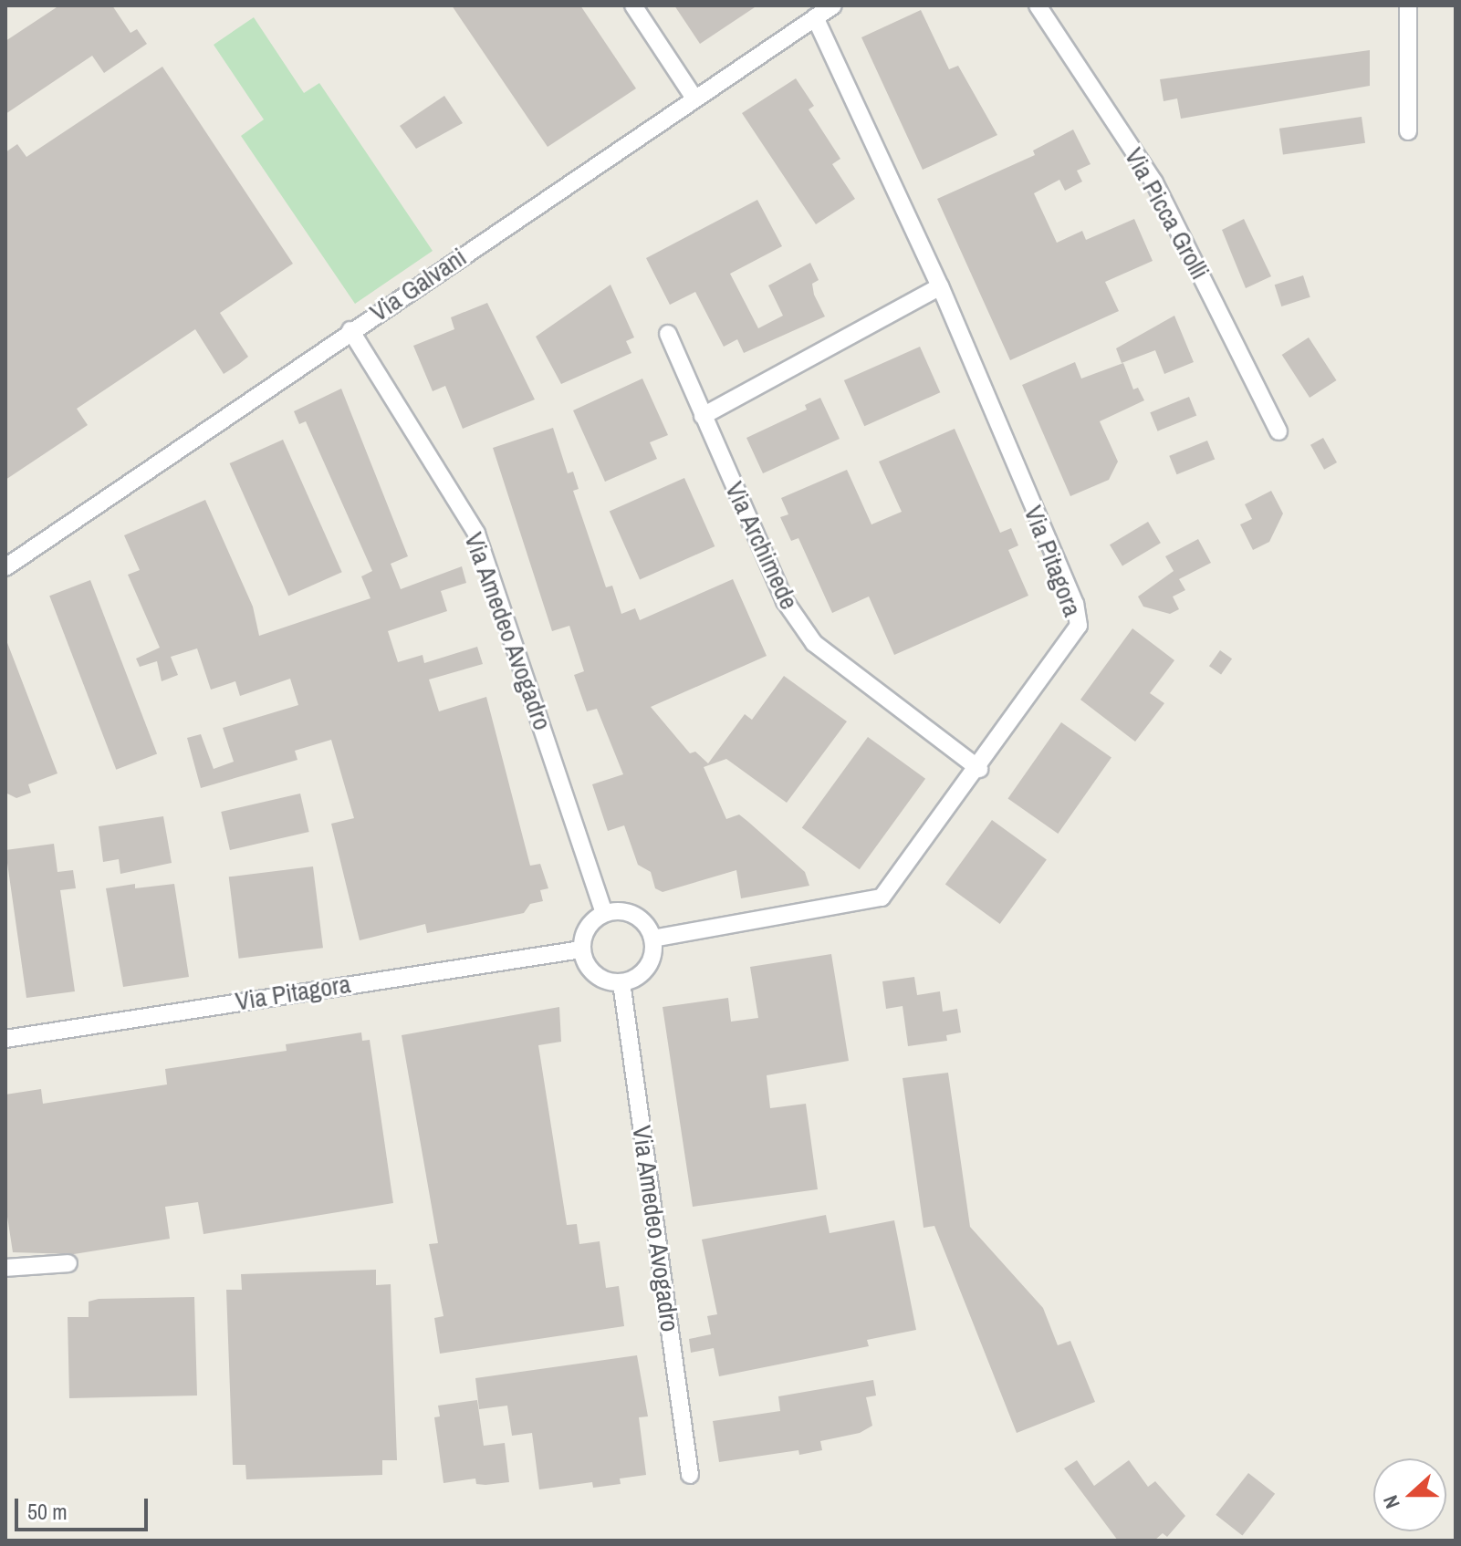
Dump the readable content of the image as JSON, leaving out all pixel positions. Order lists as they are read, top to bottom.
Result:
{
  "streets": {
    "street": [
      "Via Picca Grolli",
      "Via Galvani",
      "Via Archimede",
      "Via Pitagora",
      "Via Amedeo Avogadro"
    ]
  },
  "crossings": [
    ["Via Galvani", "Via Pitagora"],
    ["Via Galvani", "Via Amedeo Avogadro"],
    ["Via Archimede", "Via Pitagora"],
    ["Via Pitagora", "Via Amedeo Avogadro"]
  ],
  "scale_bar": "50 m",
  "north": "left"
}
